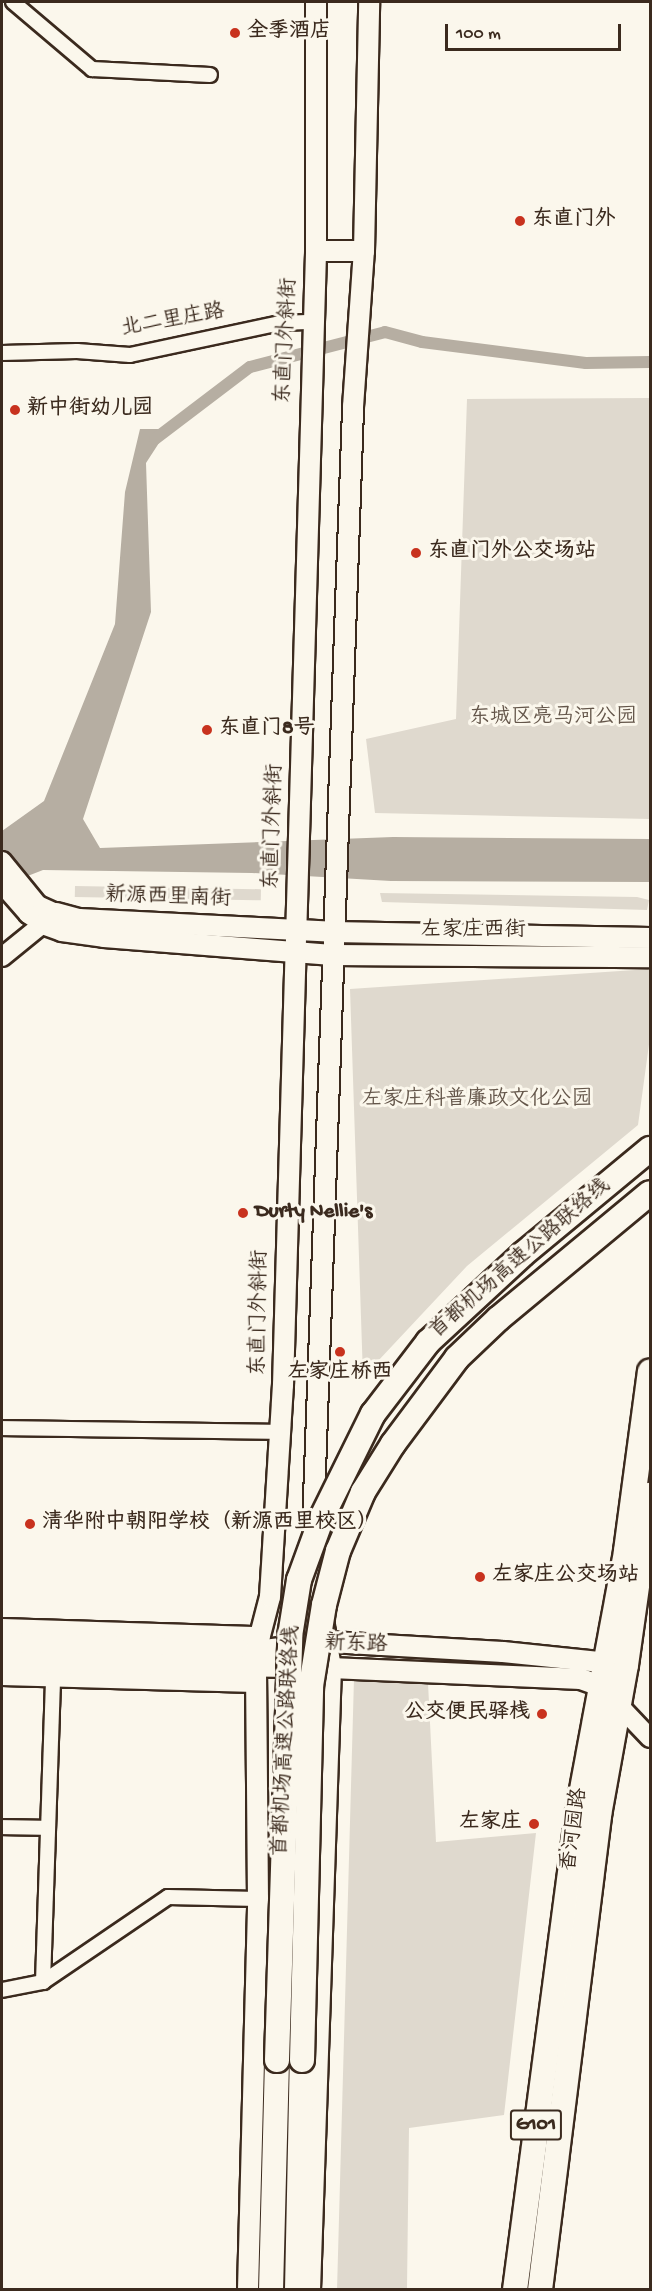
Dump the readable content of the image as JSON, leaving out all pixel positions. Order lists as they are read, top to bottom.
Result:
{
  "streets": {
    "highway": ["首都机场高速公路联络线", "香河园路", "G101"],
    "main road": [
      "东直门外斜街",
      "新源西里南街",
      "左家庄西街",
      "新东路"
    ],
    "street": ["北二里庄路"]
  },
  "crossings": [
    ["北二里庄路", "东直门外斜街"],
    ["东直门外斜街", "新源西里南街"],
    ["东直门外斜街", "左家庄西街"],
    ["东直门外斜街", "新东路"],
    ["新源西里南街", "左家庄西街"],
    ["新东路", "香河园路"]
  ],
  "parks": ["东城区亮马河公园", "左家庄科普廉政文化公园"],
  "places": [
    "全季酒店",
    "东直门外",
    "新中街幼儿园",
    "东直门外公交场站",
    "东直门8号",
    "Durty Nellie's",
    "左家庄桥西",
    "清华附中朝阳学校（新源西里校区）",
    "左家庄公交场站",
    "公交便民驿栈",
    "左家庄"
  ],
  "scale_bar": "100 m"
}
